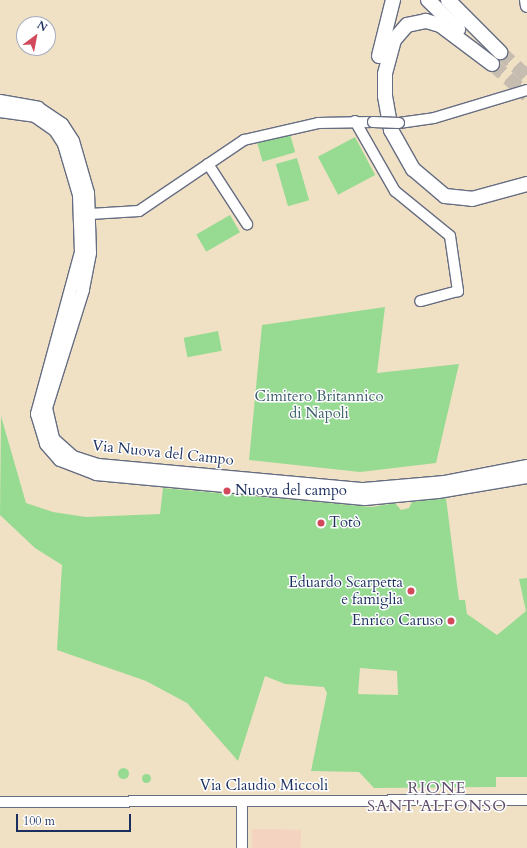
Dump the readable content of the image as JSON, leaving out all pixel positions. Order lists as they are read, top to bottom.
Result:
{
  "streets": {
    "main road": ["Via Nuova del Campo"],
    "street": ["Via Claudio Miccoli"]
  },
  "districts": ["RIONE SANT'ALFONSO"],
  "parks": ["Cimitero Britannico di Napoli"],
  "places": [
    "Nuova del campo",
    "Totò",
    "Eduardo Scarpetta e famiglia",
    "Enrico Caruso"
  ],
  "scale_bar": "100 m",
  "north": "top right"
}
